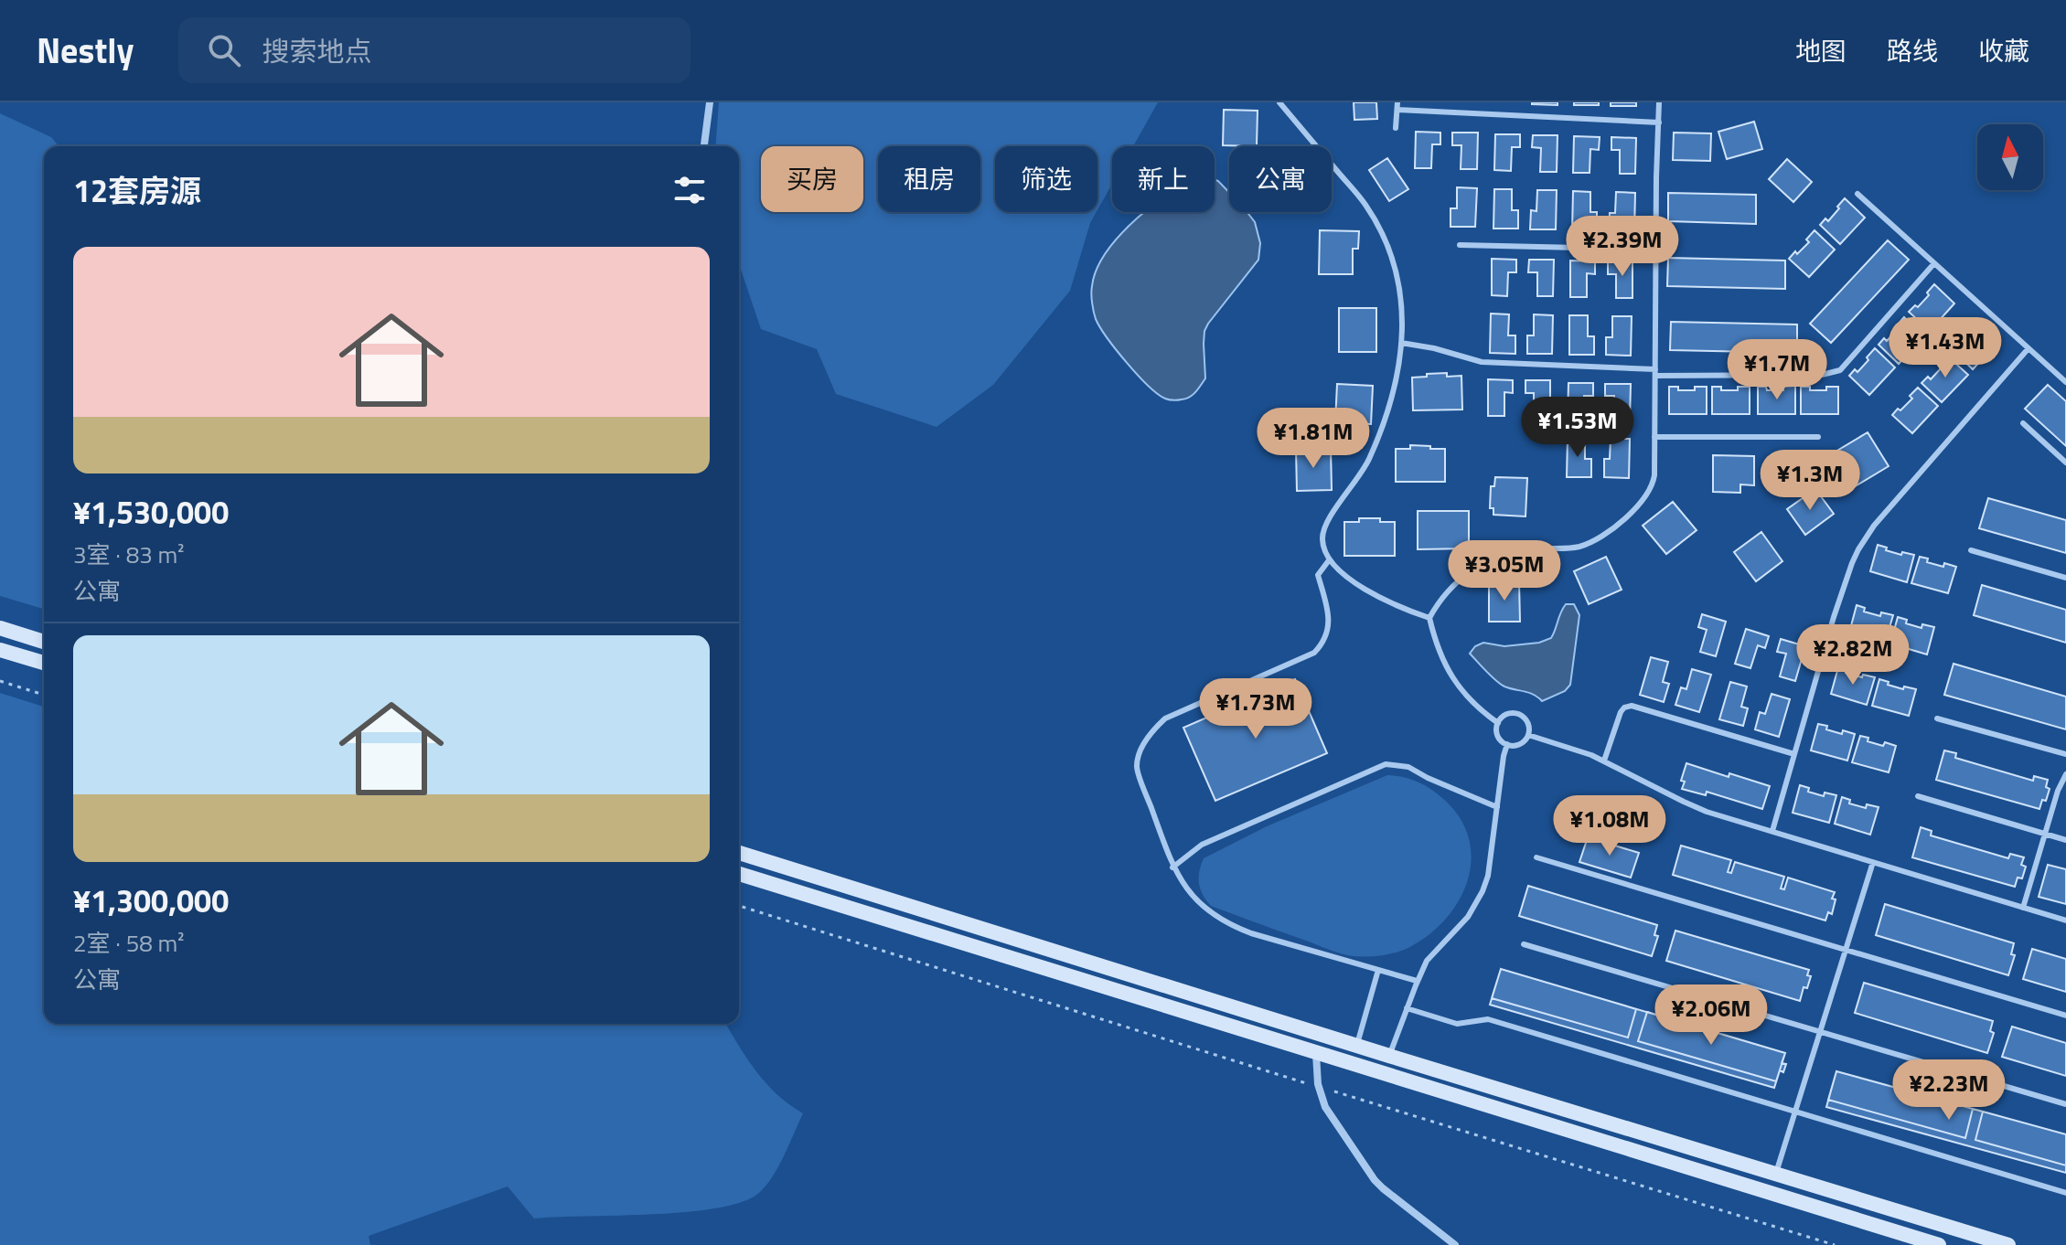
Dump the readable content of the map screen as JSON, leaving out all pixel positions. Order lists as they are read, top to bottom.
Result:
{
  "north": "top",
  "page": {
    "header": "Nestly",
    "search": "搜索地点",
    "nav": ["地图", "路线", "收藏"],
    "chip": [
      "买房",
      "租房",
      "筛选",
      "新上",
      "公寓"
    ],
    "heading": "12套房源",
    "price": [
      "¥2.39M",
      "¥1.43M",
      "¥1.7M",
      "¥1.53M",
      "¥1.81M",
      "¥1.3M",
      "¥3.05M",
      "¥2.82M",
      "¥1.73M",
      "¥1.08M",
      "¥2.06M",
      "¥2.23M"
    ],
    "list": [
      {
        "name": "¥1,530,000",
        "note": "3室 · 83 m² · 公寓"
      },
      {
        "name": "¥1,300,000",
        "note": "2室 · 58 m² · 公寓"
      }
    ]
  }
}
